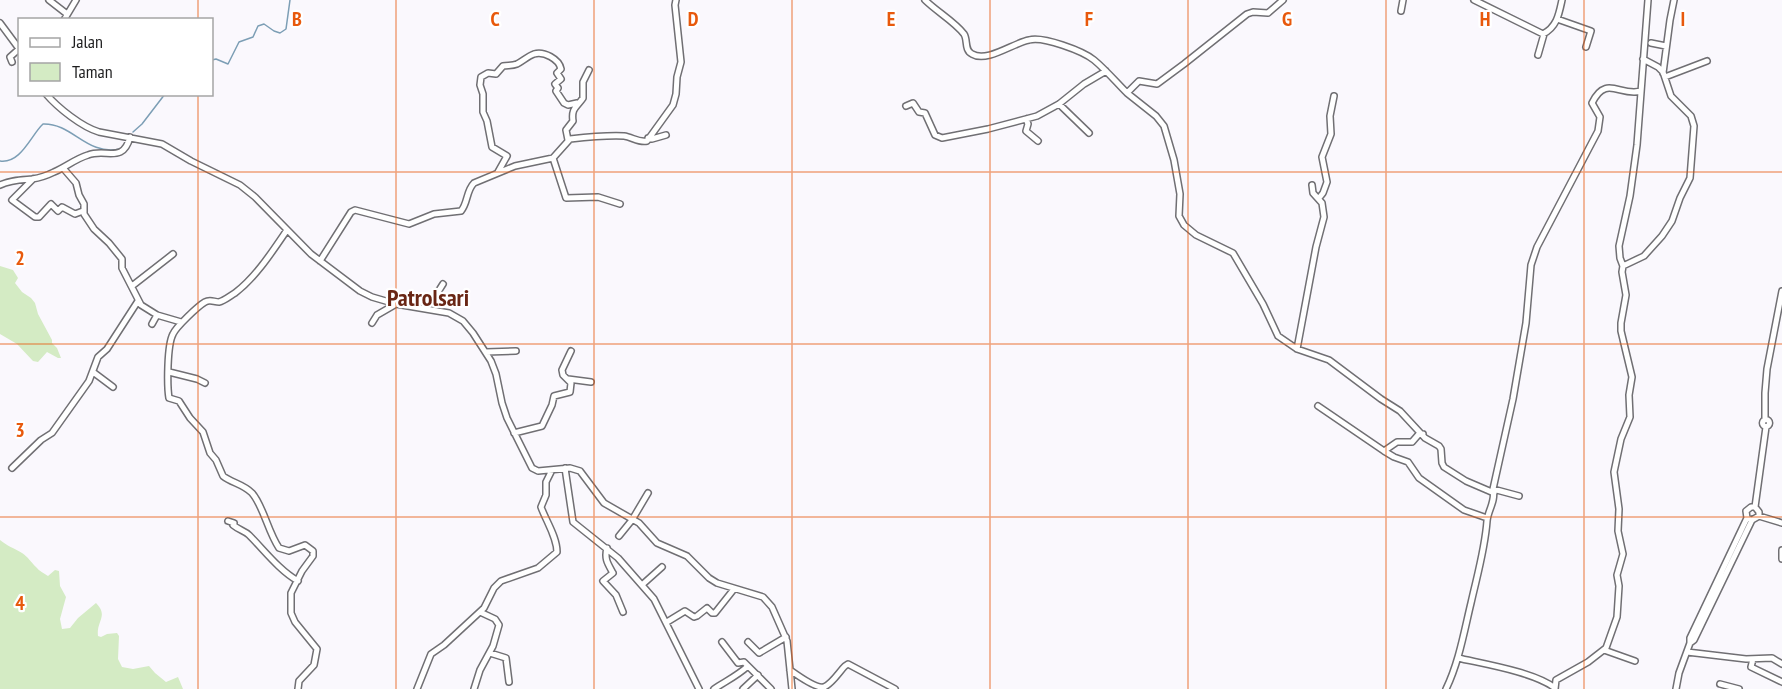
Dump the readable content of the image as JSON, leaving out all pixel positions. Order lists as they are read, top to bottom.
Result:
{
  "districts": ["Patrolsari"],
  "legend": ["Jalan", "Taman"],
  "grid": {
    "columns": [
      "B",
      "C",
      "D",
      "E",
      "F",
      "G",
      "H",
      "I"
    ],
    "rows": ["2", "3", "4"]
  }
}
